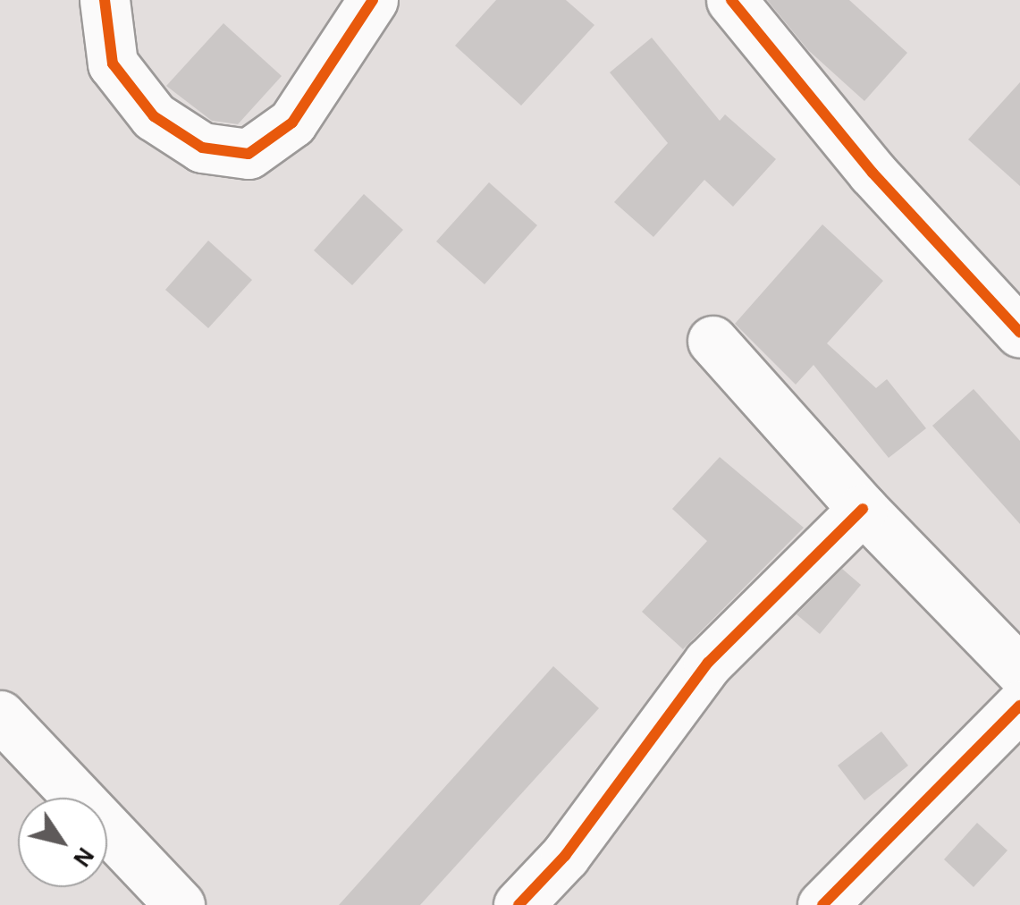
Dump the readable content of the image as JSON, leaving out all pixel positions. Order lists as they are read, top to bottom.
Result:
{
  "north": "bottom right"
}
